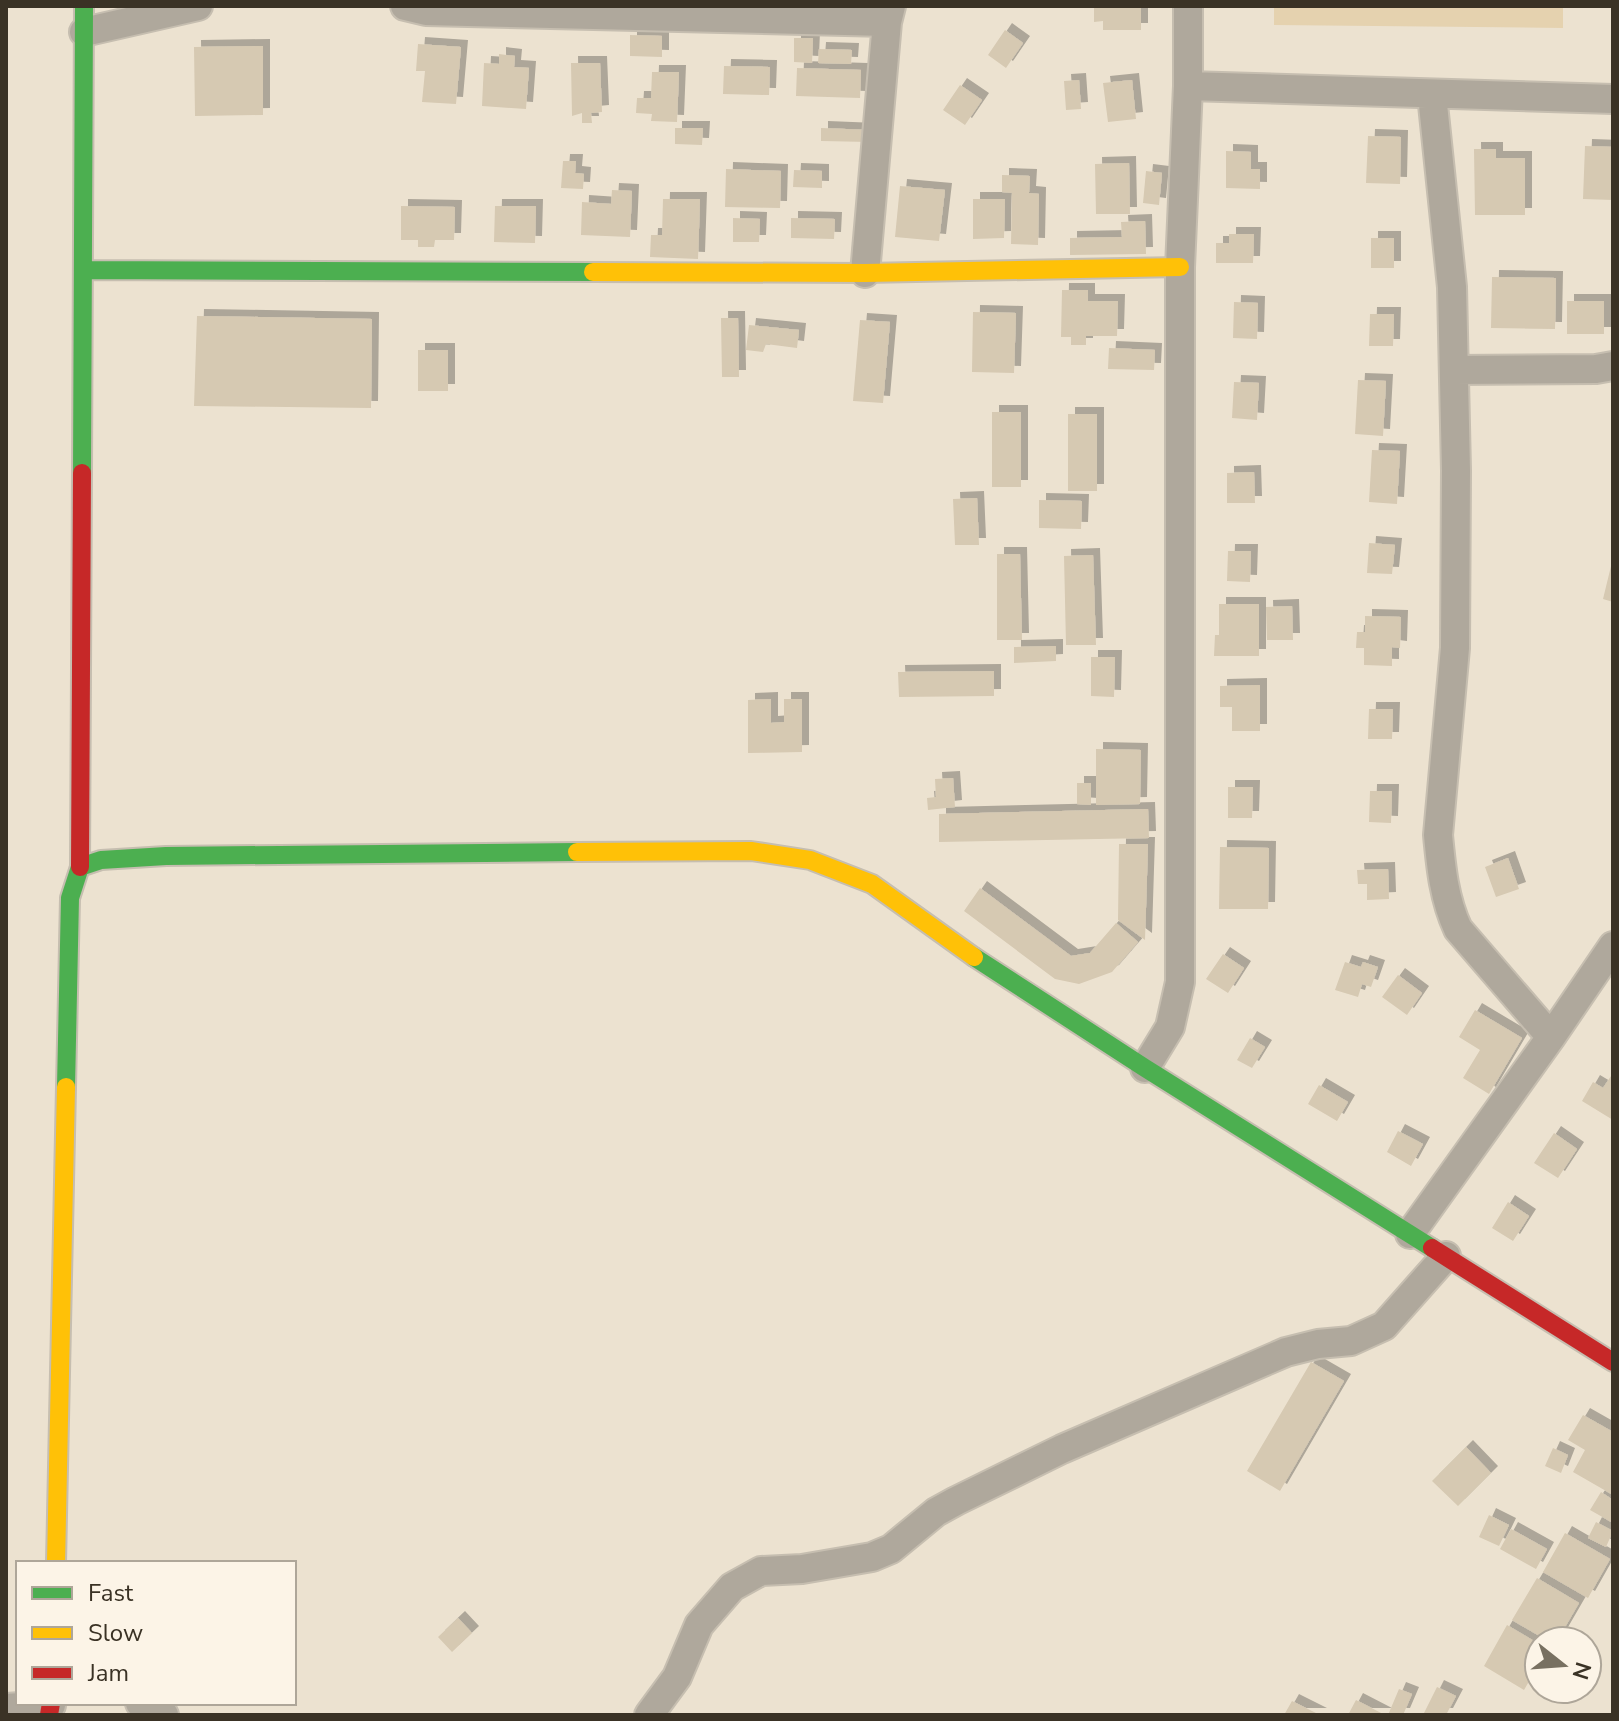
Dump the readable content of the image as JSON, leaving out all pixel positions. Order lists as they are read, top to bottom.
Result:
{
  "legend": ["Fast", "Slow", "Jam"],
  "north": "right"
}
